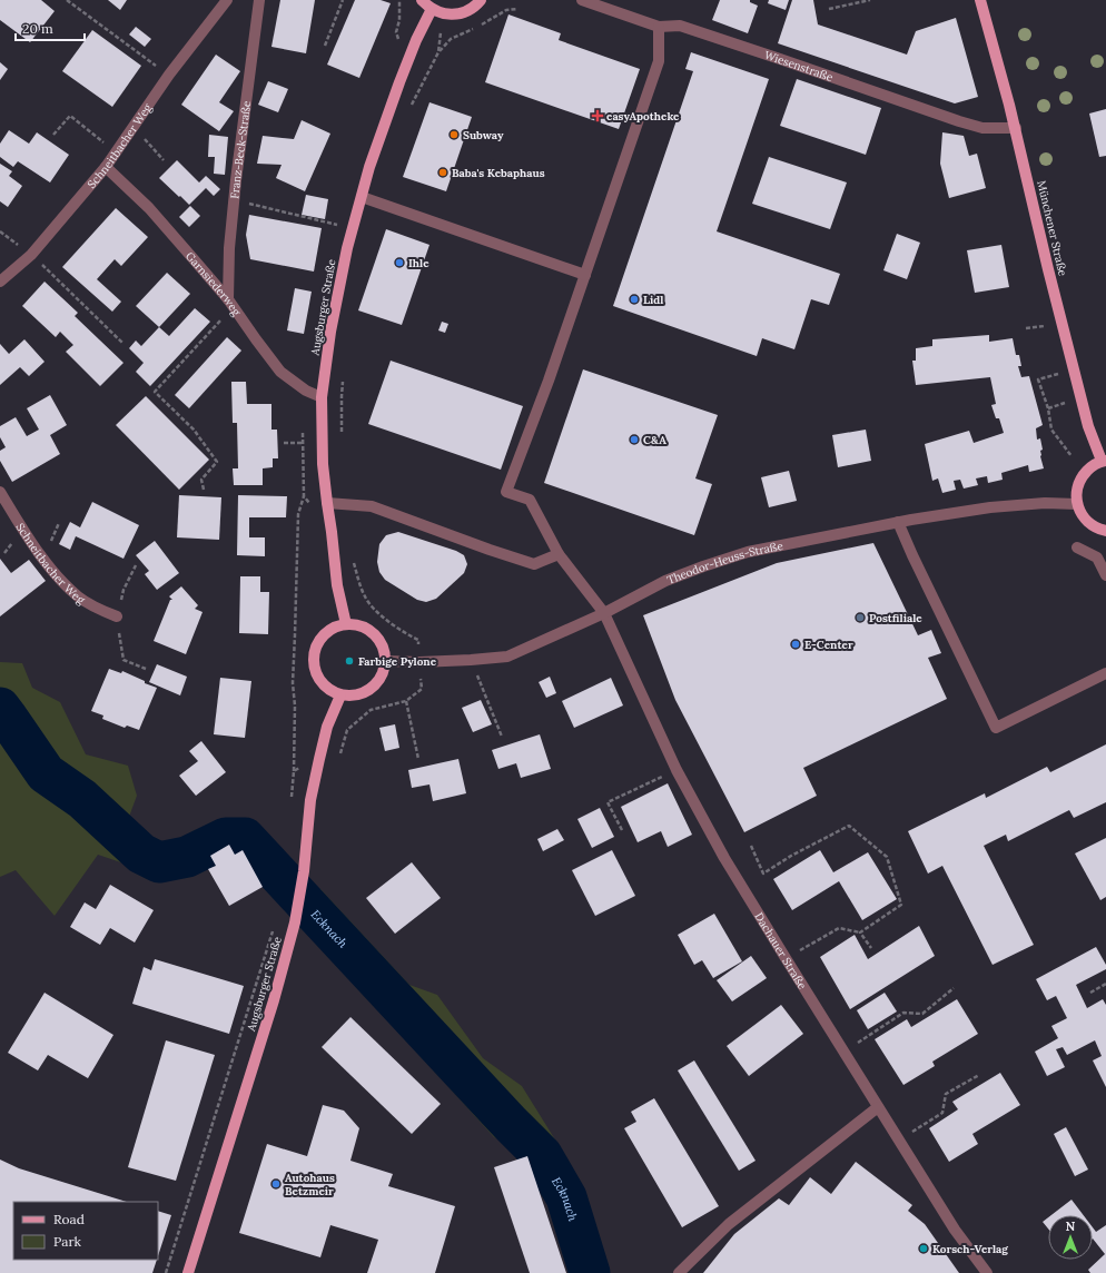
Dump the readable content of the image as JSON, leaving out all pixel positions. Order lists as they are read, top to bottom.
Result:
{
  "streets": {
    "main road": ["Münchener Straße", "Augsburger Straße"],
    "street": [
      "Wiesenstraße",
      "Schneitbacher Weg",
      "Franz-Beck-Straße",
      "Garnsiederweg",
      "Theodor-Heuss-Straße",
      "Dachauer Straße"
    ]
  },
  "crossings": [
    ["Wiesenstraße", "Münchener Straße"],
    ["Schneitbacher Weg", "Garnsiederweg"],
    ["Franz-Beck-Straße", "Garnsiederweg"],
    ["Münchener Straße", "Theodor-Heuss-Straße"],
    ["Garnsiederweg", "Augsburger Straße"],
    ["Augsburger Straße", "Theodor-Heuss-Straße"],
    ["Theodor-Heuss-Straße", "Dachauer Straße"]
  ],
  "water": ["Ecknach"],
  "places": {
    "health": ["easyApotheke"],
    "other": [
      "Subway",
      "Baba's Kebaphaus",
      "Ihle",
      "Lidl",
      "C&A",
      "Postfiliale",
      "E-Center",
      "Farbige Pylone",
      "Autohaus Betzmeir",
      "Korsch-Verlag"
    ]
  },
  "legend": ["Road", "Park"],
  "scale_bar": "20 m",
  "north": "top"
}
